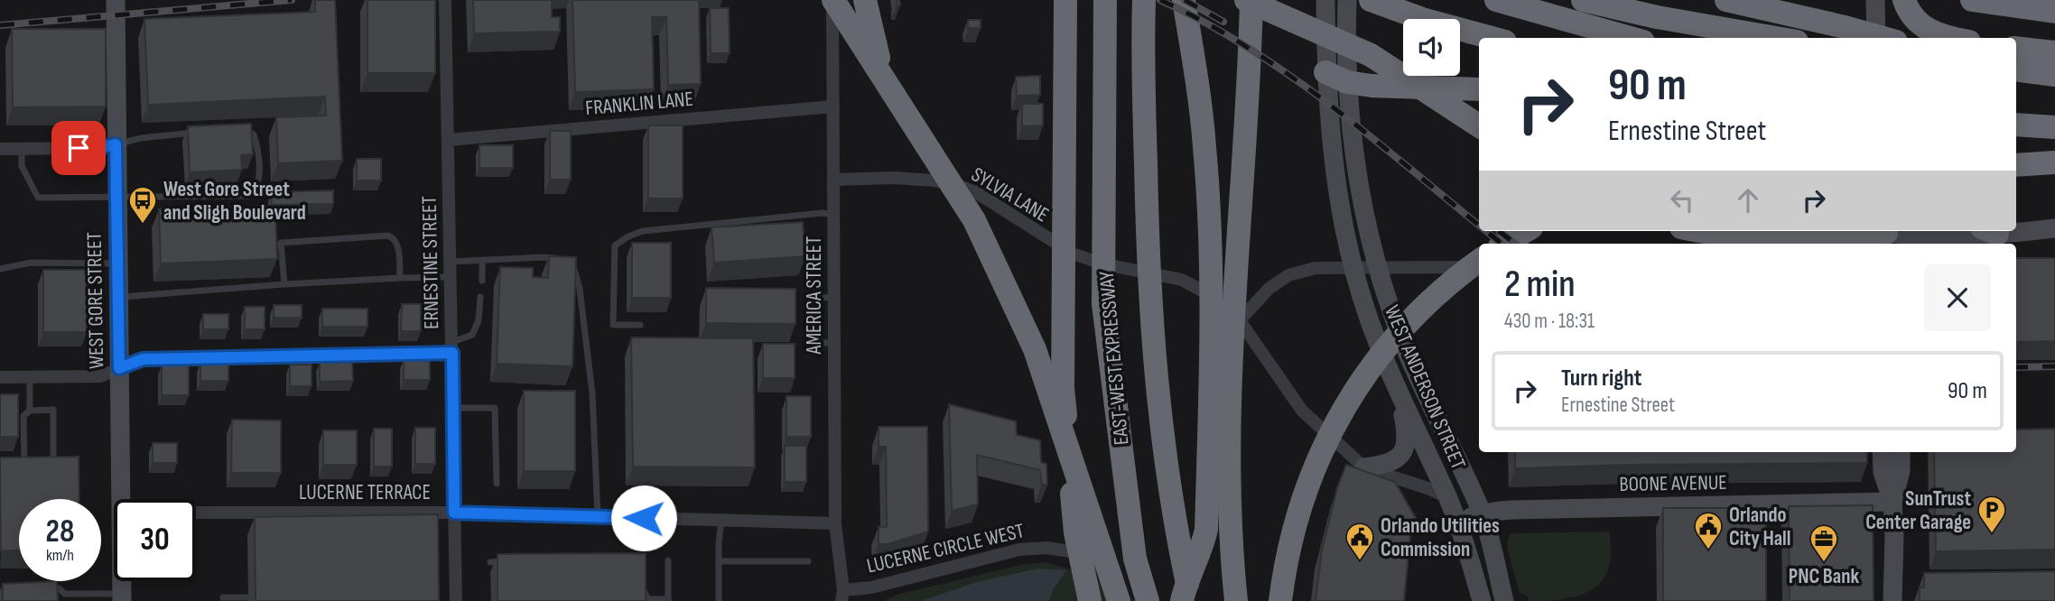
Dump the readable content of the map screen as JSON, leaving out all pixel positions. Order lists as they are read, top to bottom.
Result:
{
  "streets": {
    "highway": ["EAST-WEST EXPRESSWAY"],
    "main road": ["WEST GORE STREET", "WEST ANDERSON STREET", "BOONE AVENUE"],
    "street": [
      "FRANKLIN LANE",
      "SYLVIA LANE",
      "ERNESTINE STREET",
      "AMERICA STREET",
      "LUCERNE TERRACE",
      "LUCERNE CIRCLE WEST"
    ]
  },
  "crossings": [
    ["FRANKLIN LANE", "ERNESTINE STREET"],
    ["FRANKLIN LANE", "AMERICA STREET"],
    ["SYLVIA LANE", "AMERICA STREET"],
    ["ERNESTINE STREET", "LUCERNE TERRACE"],
    ["AMERICA STREET", "LUCERNE TERRACE"],
    ["AMERICA STREET", "LUCERNE CIRCLE WEST"],
    ["WEST ANDERSON STREET", "BOONE AVENUE"]
  ],
  "places": {
    "bus stop": ["West Gore Street and Sligh Boulevard"],
    "parking": ["SunTrust Center Garage"],
    "public building": ["Orlando City Hall", "Orlando Utilities Commission"],
    "office": ["PNC Bank"]
  },
  "page": {
    "turn": ["90 m", "Ernestine Street"],
    "heading": ["2 min", "430 m · 18:31"],
    "list": [
      {
        "name": "Turn right",
        "note": "Ernestine Street",
        "value": "90 m"
      }
    ],
    "speed": "28 km/h",
    "limit": "30"
  }
}
